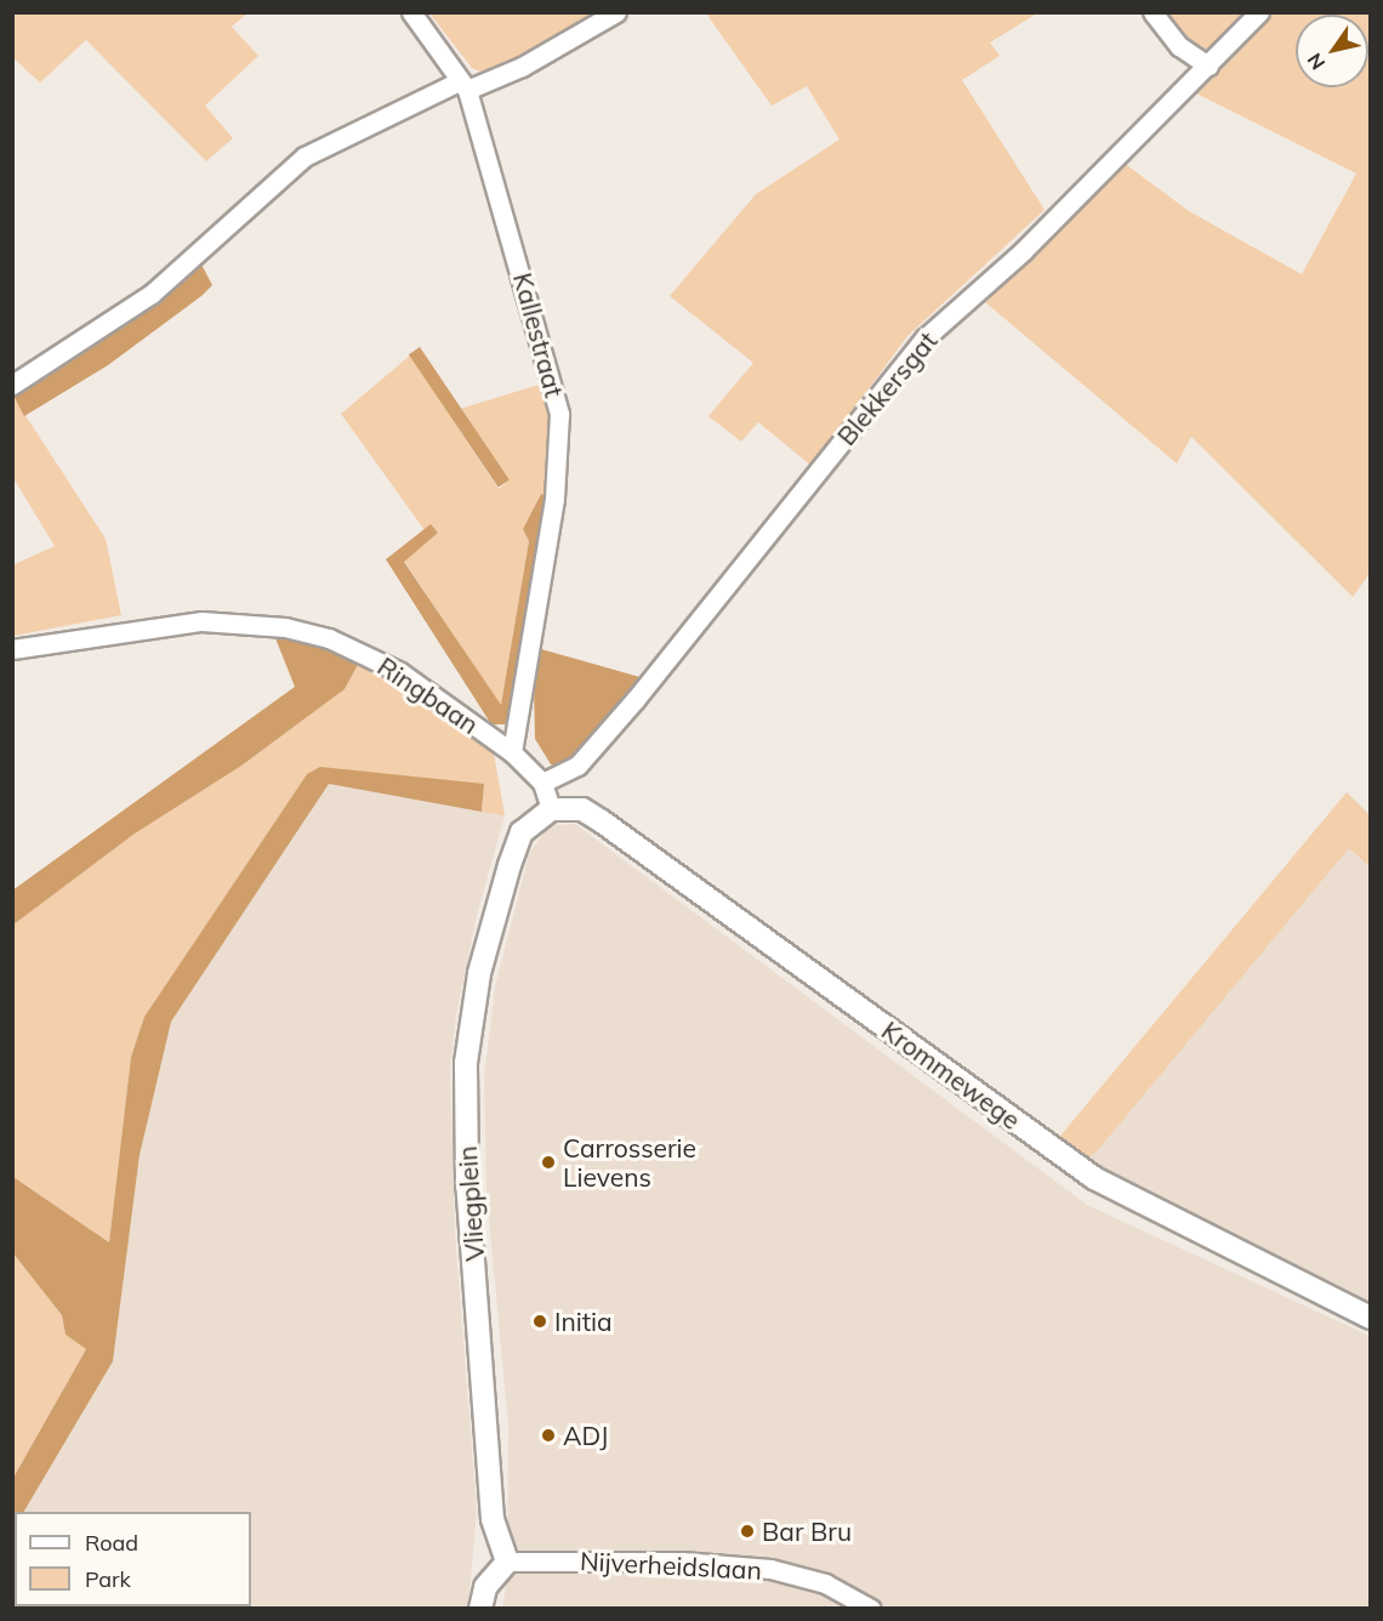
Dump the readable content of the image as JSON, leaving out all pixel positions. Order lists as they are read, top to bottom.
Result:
{
  "streets": {
    "street": [
      "Kallestraat",
      "Blekkersgat",
      "Ringbaan",
      "Krommewege",
      "Vliegplein",
      "Nijverheidslaan"
    ]
  },
  "crossings": [
    ["Kallestraat", "Ringbaan"],
    ["Blekkersgat", "Ringbaan"],
    ["Ringbaan", "Krommewege"],
    ["Ringbaan", "Vliegplein"],
    ["Krommewege", "Vliegplein"],
    ["Vliegplein", "Nijverheidslaan"]
  ],
  "places": [
    "Carrosserie Lievens",
    "Initia",
    "ADJ",
    "Bar Bru"
  ],
  "legend": ["Road", "Park"],
  "north": "bottom left"
}
